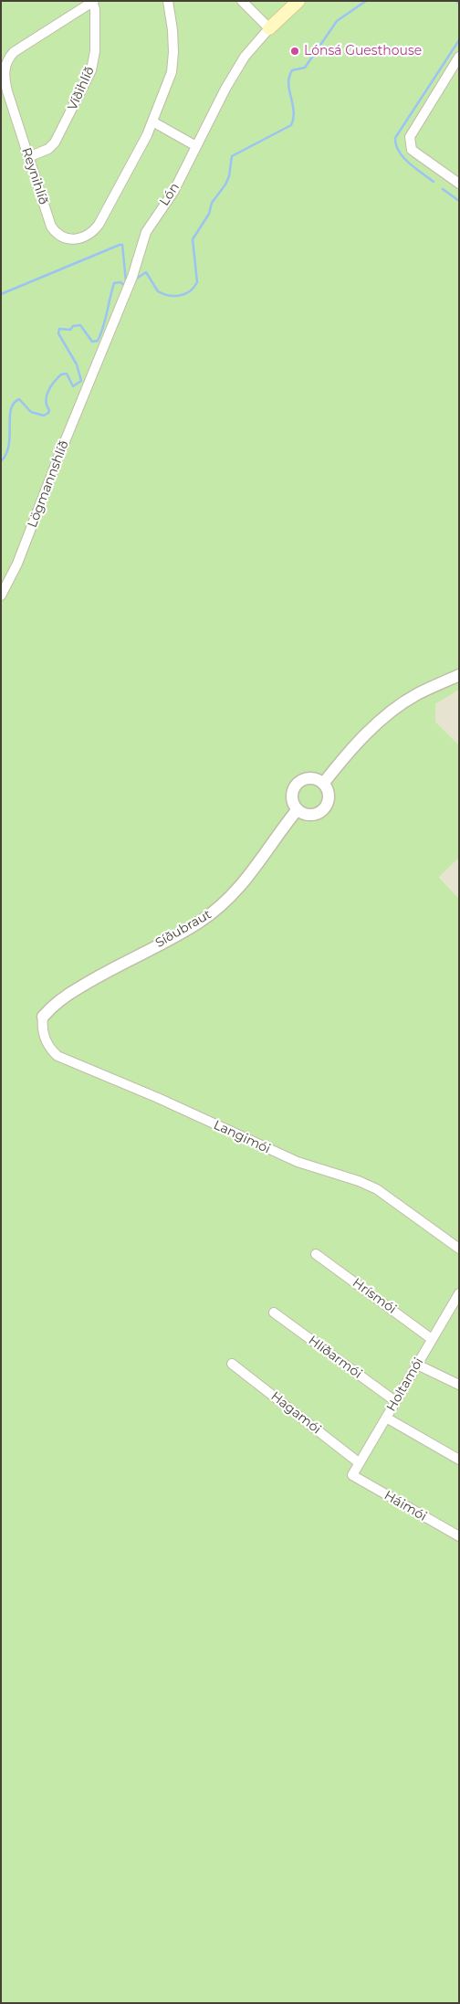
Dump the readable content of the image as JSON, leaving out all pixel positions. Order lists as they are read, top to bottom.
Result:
{
  "streets": {
    "street": [
      "Víðihlíð",
      "Reynihlíð",
      "Lón",
      "Lögmannshlíð",
      "Síðubraut",
      "Langimói",
      "Hrísmói",
      "Hlíðarmói",
      "Holtamói",
      "Hagamói",
      "Háimói"
    ]
  },
  "crossings": [
    ["Víðihlíð", "Reynihlíð"],
    ["Lón", "Lögmannshlíð"],
    ["Síðubraut", "Langimói"],
    ["Hrísmói", "Holtamói"],
    ["Hlíðarmói", "Holtamói"],
    ["Holtamói", "Hagamói"],
    ["Holtamói", "Háimói"]
  ],
  "places": ["Lónsá Guesthouse"]
}
